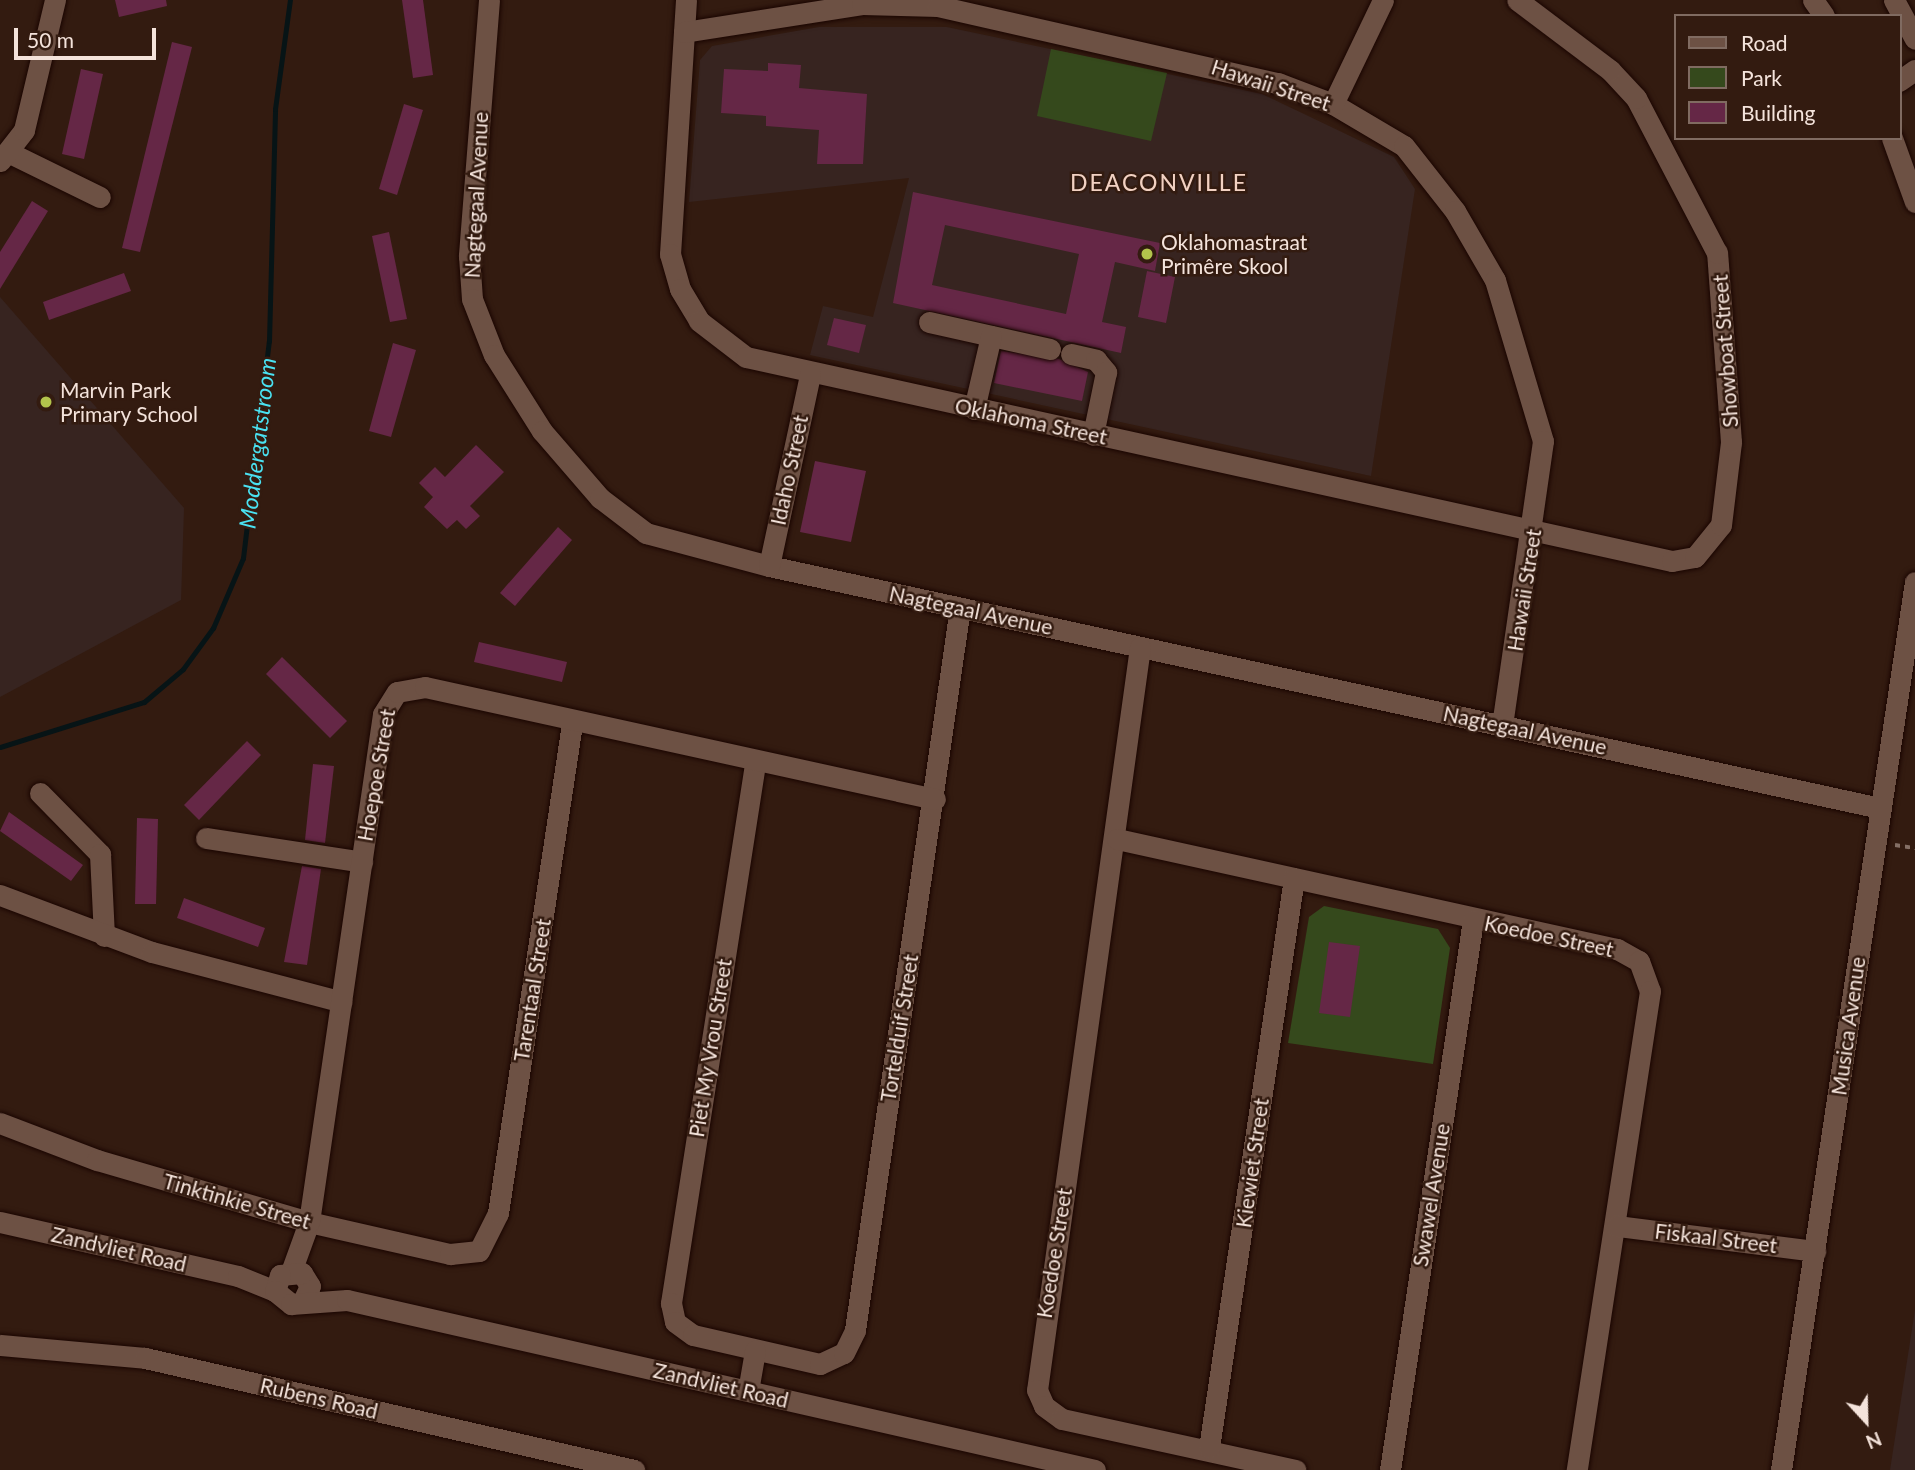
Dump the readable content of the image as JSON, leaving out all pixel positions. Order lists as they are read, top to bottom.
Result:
{
  "streets": {
    "street": [
      "Hawaii Street",
      "Nagtegaal Avenue",
      "Showboat Street",
      "Oklahoma Street",
      "Idaho Street",
      "Hoepoe Street",
      "Koedoe Street",
      "Tarentaal Street",
      "Musica Avenue",
      "Tortelduif Street",
      "Piet My Vrou Street",
      "Kiewiet Street",
      "Swawel Avenue",
      "Tinktinkie Street",
      "Fiskaal Street",
      "Zandvliet Road",
      "Rubens Road"
    ]
  },
  "crossings": [
    ["Hawaii Street", "Nagtegaal Avenue"],
    ["Hawaii Street", "Oklahoma Street"],
    ["Nagtegaal Avenue", "Idaho Street"],
    ["Nagtegaal Avenue", "Koedoe Street"],
    ["Nagtegaal Avenue", "Musica Avenue"],
    ["Nagtegaal Avenue", "Tortelduif Street"],
    ["Showboat Street", "Oklahoma Street"],
    ["Oklahoma Street", "Idaho Street"],
    ["Hoepoe Street", "Tarentaal Street"],
    ["Hoepoe Street", "Tortelduif Street"],
    ["Hoepoe Street", "Piet My Vrou Street"],
    ["Hoepoe Street", "Tinktinkie Street"],
    ["Hoepoe Street", "Zandvliet Road"],
    ["Koedoe Street", "Kiewiet Street"],
    ["Koedoe Street", "Swawel Avenue"],
    ["Koedoe Street", "Fiskaal Street"],
    ["Tarentaal Street", "Tinktinkie Street"],
    ["Musica Avenue", "Fiskaal Street"],
    ["Tortelduif Street", "Piet My Vrou Street"]
  ],
  "districts": ["DEACONVILLE"],
  "water": ["Moddergatstroom"],
  "places": ["Oklahomastraat Primêre Skool", "Marvin Park Primary School"],
  "legend": ["Road", "Park", "Building"],
  "scale_bar": "50 m",
  "north": "bottom"
}
